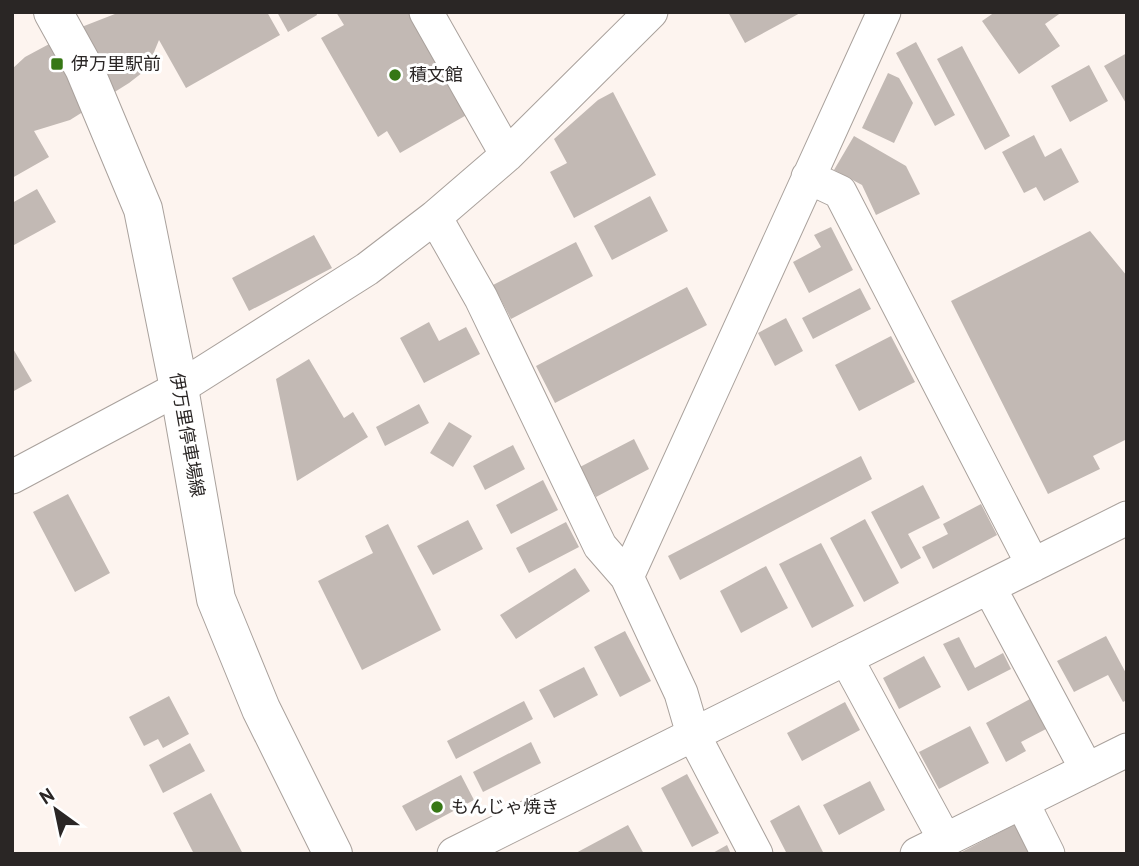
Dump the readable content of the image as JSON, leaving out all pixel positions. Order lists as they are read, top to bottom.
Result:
{
  "streets": {
    "main road": ["伊万里停車場線"]
  },
  "places": {
    "transit": ["伊万里駅前"],
    "other": ["積文館", "もんじゃ焼き"]
  },
  "north": "top left"
}
